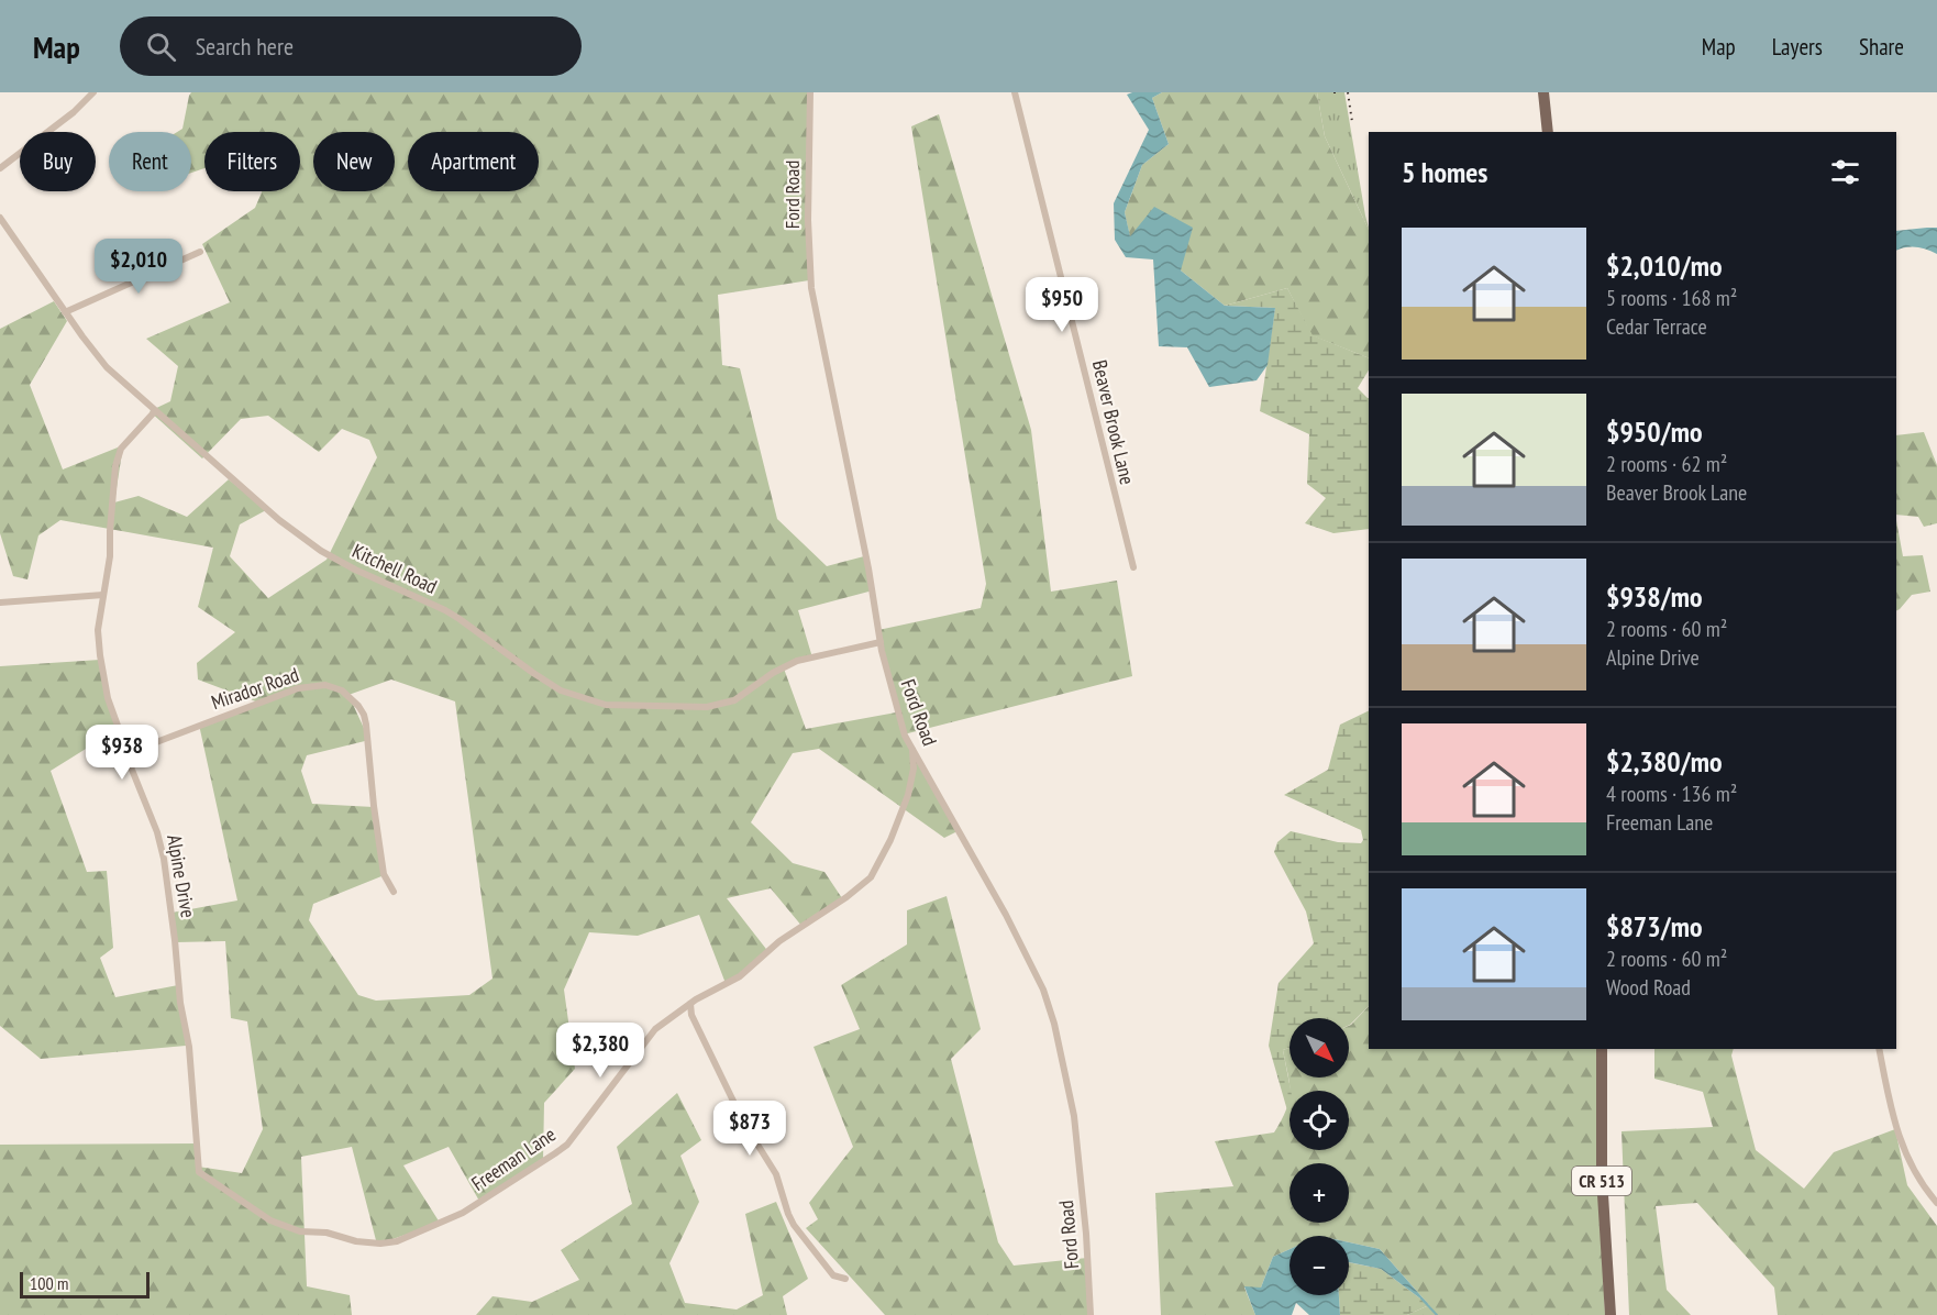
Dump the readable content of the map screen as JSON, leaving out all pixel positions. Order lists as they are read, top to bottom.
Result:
{
  "streets": {
    "main road": ["CR 513"],
    "street": [
      "Ford Road",
      "Beaver Brook Lane",
      "Kitchell Road",
      "Mirador Road",
      "Alpine Drive",
      "Freeman Lane"
    ]
  },
  "crossings": [
    ["Ford Road", "Kitchell Road"],
    ["Ford Road", "Freeman Lane"],
    ["Kitchell Road", "Alpine Drive"],
    ["Mirador Road", "Alpine Drive"],
    ["Alpine Drive", "Freeman Lane"]
  ],
  "scale_bar": "100 m",
  "north": "bottom right",
  "page": {
    "header": "Map",
    "search": "Search here",
    "nav": ["Map", "Layers", "Share"],
    "chip": [
      "Buy",
      "Rent",
      "Filters",
      "New",
      "Apartment"
    ],
    "heading": "5 homes",
    "list": [
      {
        "name": "$2,010/mo",
        "note": "5 rooms · 168 m² · Cedar Terrace"
      },
      {
        "name": "$950/mo",
        "note": "2 rooms · 62 m² · Beaver Brook Lane"
      },
      {
        "name": "$938/mo",
        "note": "2 rooms · 60 m² · Alpine Drive"
      },
      {
        "name": "$2,380/mo",
        "note": "4 rooms · 136 m² · Freeman Lane"
      },
      {
        "name": "$873/mo",
        "note": "2 rooms · 60 m² · Wood Road"
      }
    ],
    "price": [
      "$2,010",
      "$950",
      "$938",
      "$2,380",
      "$873"
    ],
    "map_buttons": ["+", "−"],
    "scale": "100 m"
  }
}
